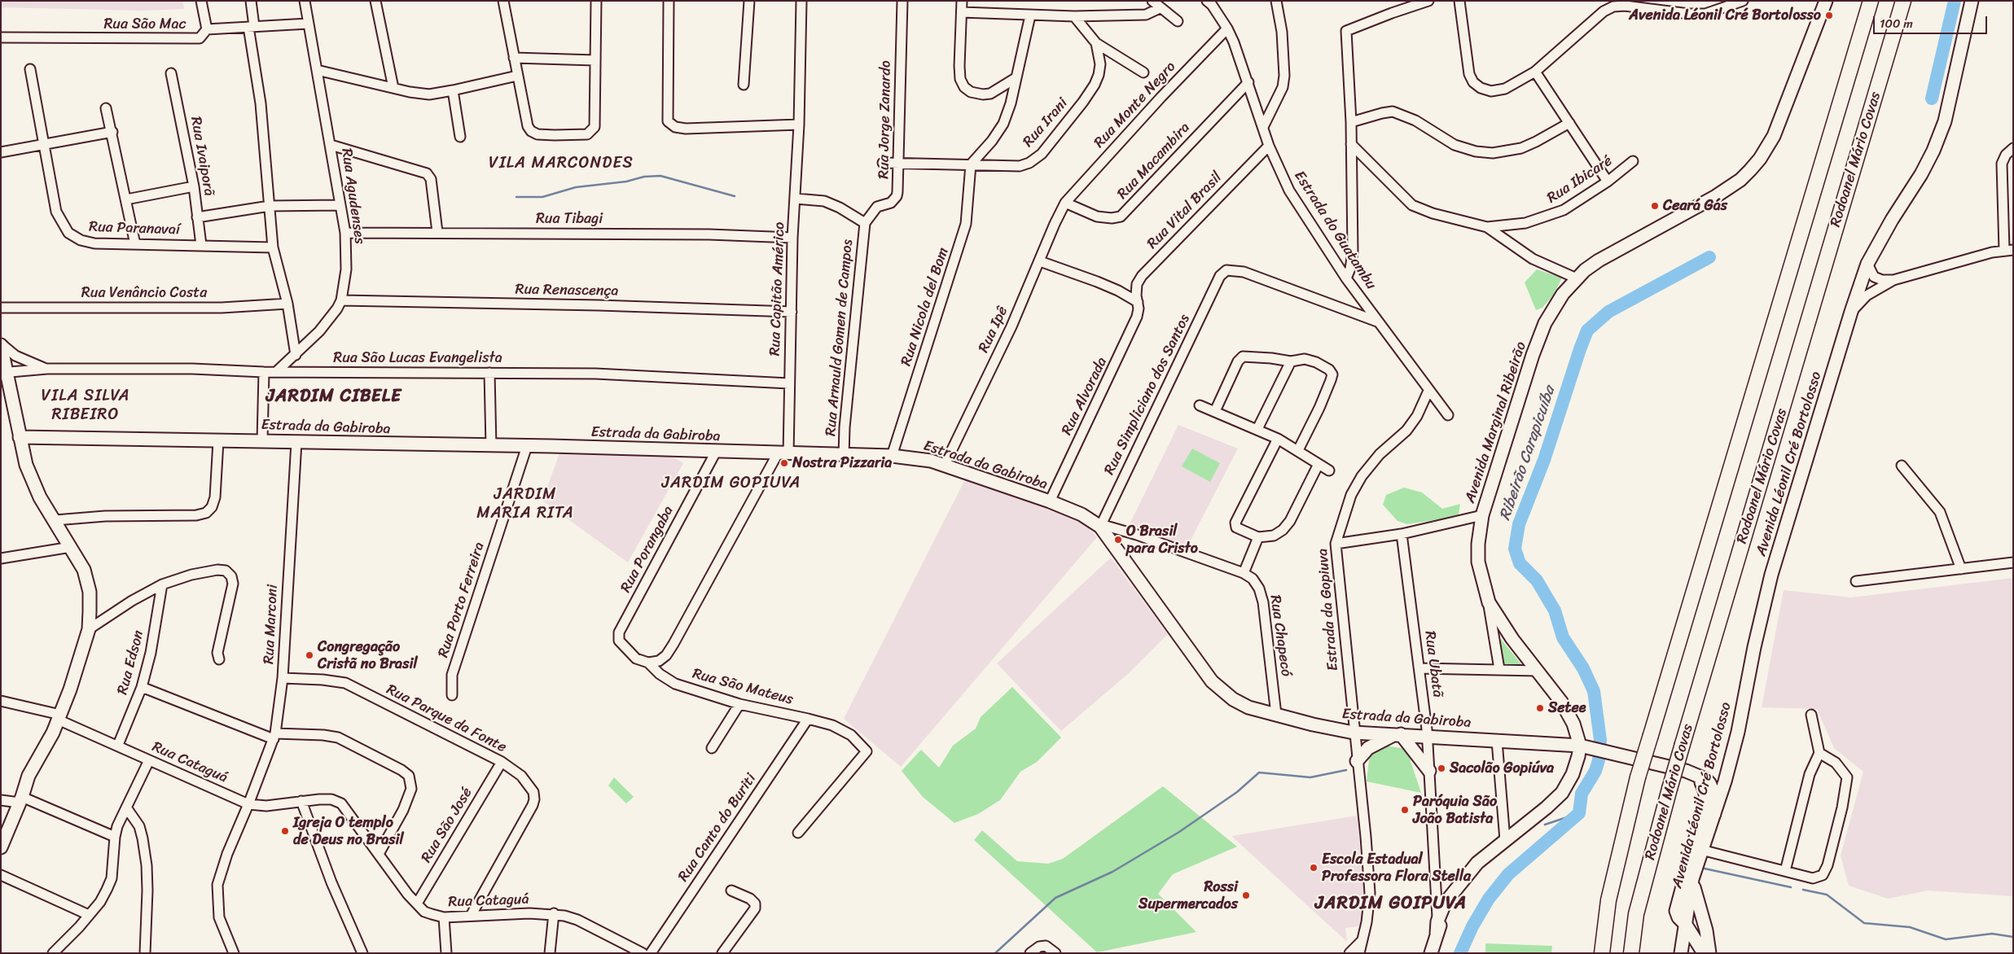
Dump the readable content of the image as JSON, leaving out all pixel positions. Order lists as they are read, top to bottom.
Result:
{
  "streets": {
    "highway": ["Rodoanel Mário Covas"],
    "main road": ["Avenida Marginal Ribeirão", "Estrada da Gabiroba", "Avenida Léonil Cré Bortolosso"],
    "street": [
      "Rua São Mac",
      "Rua Monte Negro",
      "Rua Jorge Zanardo",
      "Rua Irani",
      "Rua Ivaiporã",
      "Rua Macambira",
      "Rua Ibicaré",
      "Rua Agudenses",
      "Rua Vital Brasil",
      "Rua Tibagi",
      "Rua Paranavaí",
      "Estrada do Guatambu",
      "Rua Capitão Américo",
      "Rua Renascença",
      "Rua Venâncio Costa",
      "Rua Nicola del Bom",
      "Rua Ipê",
      "Rua Arnauld Gomen de Campos",
      "Rua São Lucas Evangelista",
      "Rua Simpliciano dos Santos",
      "Rua Alvorada",
      "Rua Porangaba",
      "Rua Porto Ferreira",
      "Estrada da Gopiuva",
      "Rua Marconi",
      "Rua Chapecó",
      "Rua Edson",
      "Rua Ubatã",
      "Rua São Mateus",
      "Rua Parque da Fonte",
      "Rua Cataguá",
      "Rua São José",
      "Rua Canto do Buriti"
    ]
  },
  "crossings": [
    ["Rua São Mac", "Rua Agudenses"],
    ["Rua Monte Negro", "Rua Macambira"],
    ["Rua Monte Negro", "Estrada do Guatambu"],
    ["Rua Monte Negro", "Rua Ipê"],
    ["Rua Jorge Zanardo", "Rua Irani"],
    ["Rua Jorge Zanardo", "Rua Arnauld Gomen de Campos"],
    ["Rua Irani", "Rua Nicola del Bom"],
    ["Rua Ivaiporã", "Rua Paranavaí"],
    ["Rua Macambira", "Estrada do Guatambu"],
    ["Rua Macambira", "Rua Ipê"],
    ["Rua Agudenses", "Rua Tibagi"],
    ["Rua Agudenses", "Rua Renascença"],
    ["Rua Agudenses", "Rua São Lucas Evangelista"],
    ["Rua Vital Brasil", "Estrada do Guatambu"],
    ["Rua Vital Brasil", "Rua Alvorada"],
    ["Rua Tibagi", "Rua Capitão Américo"],
    ["Estrada do Guatambu", "Rua Simpliciano dos Santos"],
    ["Estrada do Guatambu", "Estrada da Gopiuva"],
    ["Rua Capitão Américo", "Rua Renascença"],
    ["Rua Capitão Américo", "Rua São Lucas Evangelista"],
    ["Rua Capitão Américo", "Estrada da Gabiroba"],
    ["Rua Nicola del Bom", "Estrada da Gabiroba"],
    ["Rua Ipê", "Estrada da Gabiroba"],
    ["Rua Arnauld Gomen de Campos", "Estrada da Gabiroba"],
    ["Rua Simpliciano dos Santos", "Estrada da Gabiroba"],
    ["Rua Simpliciano dos Santos", "Rua Chapecó"],
    ["Rua Alvorada", "Estrada da Gabiroba"],
    ["Avenida Marginal Ribeirão", "Estrada da Gabiroba"],
    ["Avenida Marginal Ribeirão", "Rua Ubatã"],
    ["Estrada da Gabiroba", "Avenida Léonil Cré Bortolosso"],
    ["Estrada da Gabiroba", "Rua Porangaba"],
    ["Estrada da Gabiroba", "Rua Porto Ferreira"],
    ["Estrada da Gabiroba", "Estrada da Gopiuva"],
    ["Estrada da Gabiroba", "Rua Marconi"],
    ["Estrada da Gabiroba", "Rua Chapecó"],
    ["Estrada da Gabiroba", "Rua Ubatã"],
    ["Rua Porangaba", "Rua São Mateus"],
    ["Rua Marconi", "Rua Parque da Fonte"],
    ["Rua Marconi", "Rua Cataguá"],
    ["Rua Edson", "Rua Cataguá"],
    ["Rua São Mateus", "Rua Canto do Buriti"],
    ["Rua Parque da Fonte", "Rua Cataguá"],
    ["Rua Parque da Fonte", "Rua São José"],
    ["Rua Cataguá", "Rua São José"]
  ],
  "districts": [
    "VILA MARCONDES",
    "VILA SILVA RIBEIRO",
    "JARDIM CIBELE",
    "JARDIM GOPIUVA",
    "JARDIM MARIA RITA",
    "JARDIM GOIPUVA"
  ],
  "water": ["Ribeirão Carapicuíba"],
  "places": [
    "Avenida Léonil Cré Bortolosso",
    "Ceará Gás",
    "Nostra Pizzaria",
    "O Brasil para Cristo",
    "Congregação Cristã no Brasil",
    "Setee",
    "Sacolão Gopiúva",
    "Paróquia São João Batista",
    "Igreja O templo de Deus no Brasil",
    "Escola Estadual Professora Flora Stella",
    "Rossi Supermercados"
  ],
  "scale_bar": "100 m"
}
